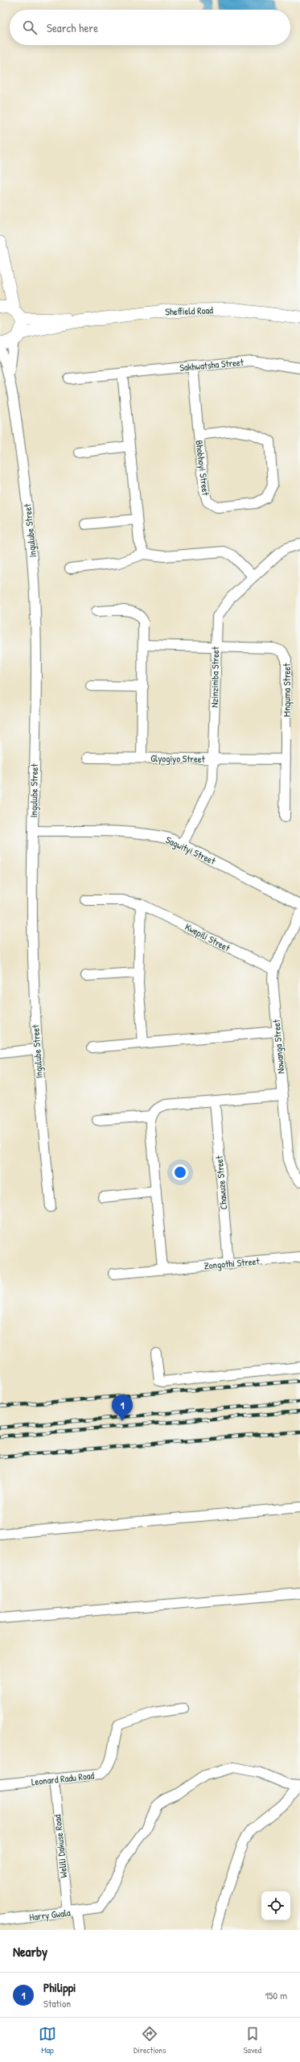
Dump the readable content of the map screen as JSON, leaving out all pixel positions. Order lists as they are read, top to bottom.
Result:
{
  "streets": {
    "street": [
      "Sheffield Road",
      "Sakhwatsha Street",
      "Bhobhoyi Street",
      "Ingulube Street",
      "Nzinziniba Street",
      "Mnquma Street",
      "Glyogiyo Street",
      "Sagwityi Street",
      "Kwepili Street",
      "Nowanga Street",
      "Chawuze Street",
      "Zongothi Street",
      "Leonard Radu Road",
      "Welili Dakuse Road",
      "Harry Gwala"
    ]
  },
  "crossings": [
    ["Sheffield Road", "Ingulube Street"],
    ["Sakhwatsha Street", "Bhobhoyi Street"],
    ["Ingulube Street", "Sagwityi Street"],
    ["Nzinziniba Street", "Mnquma Street"],
    ["Nzinziniba Street", "Glyogiyo Street"],
    ["Nzinziniba Street", "Sagwityi Street"],
    ["Kwepili Street", "Nowanga Street"],
    ["Chawuze Street", "Zongothi Street"],
    ["Leonard Radu Road", "Welili Dakuse Road"],
    ["Welili Dakuse Road", "Harry Gwala"]
  ],
  "page": {
    "search": "Search here",
    "pins": "1",
    "heading": "Nearby",
    "list": [
      {
        "mark": "1",
        "name": "Philippi",
        "note": "Station",
        "value": "150 m"
      }
    ],
    "nav": ["Map", "Directions", "Saved"]
  }
}
